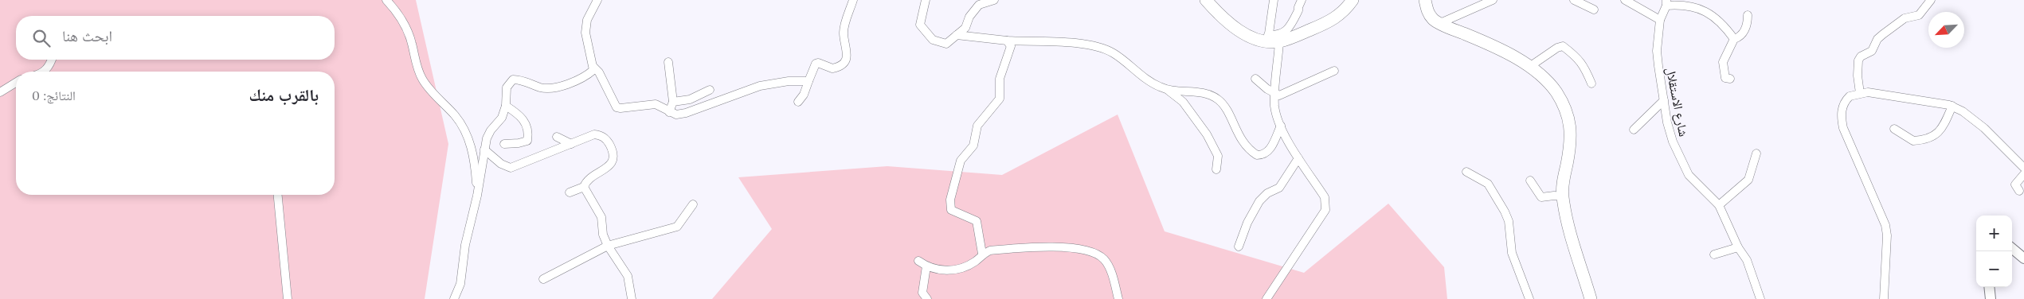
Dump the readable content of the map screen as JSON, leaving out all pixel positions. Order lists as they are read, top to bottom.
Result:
{
  "streets": {
    "street": ["شارع الاستقلال"]
  },
  "north": "bottom left",
  "page": {
    "search": "ابحث هنا",
    "heading": ["بالقرب منك", "النتائج: 0"],
    "map_buttons": ["+", "−"]
  }
}
